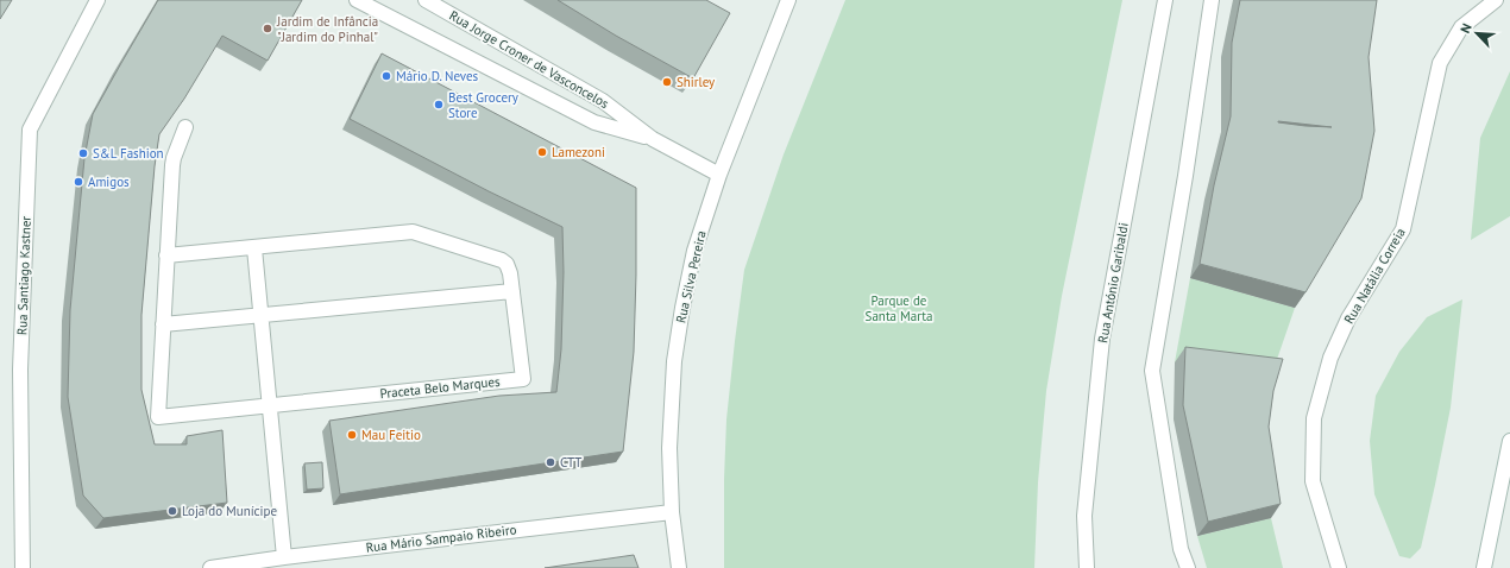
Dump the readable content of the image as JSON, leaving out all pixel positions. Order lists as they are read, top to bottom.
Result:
{
  "streets": {
    "street": [
      "Rua Jorge Croner de Vasconcelos",
      "Rua Santiago Kastner",
      "Rua Natália Correia",
      "Rua Silva Pereira",
      "Rua António Garibaldi",
      "Praceta Belo Marques",
      "Rua Mário Sampaio Ribeiro"
    ]
  },
  "crossings": [
    ["Rua Jorge Croner de Vasconcelos", "Rua Silva Pereira"],
    ["Rua Silva Pereira", "Rua Mário Sampaio Ribeiro"]
  ],
  "parks": ["Parque de Santa Marta"],
  "places": [
    "Jardim de Infância \"Jardim do Pinhal\"",
    "Mário D. Neves",
    "Shirley",
    "Best Grocery Store",
    "Lamezoni",
    "S&L Fashion",
    "Amigos",
    "Mau Feitio",
    "CTT",
    "Loja do Munícipe"
  ],
  "north": "top left"
}
